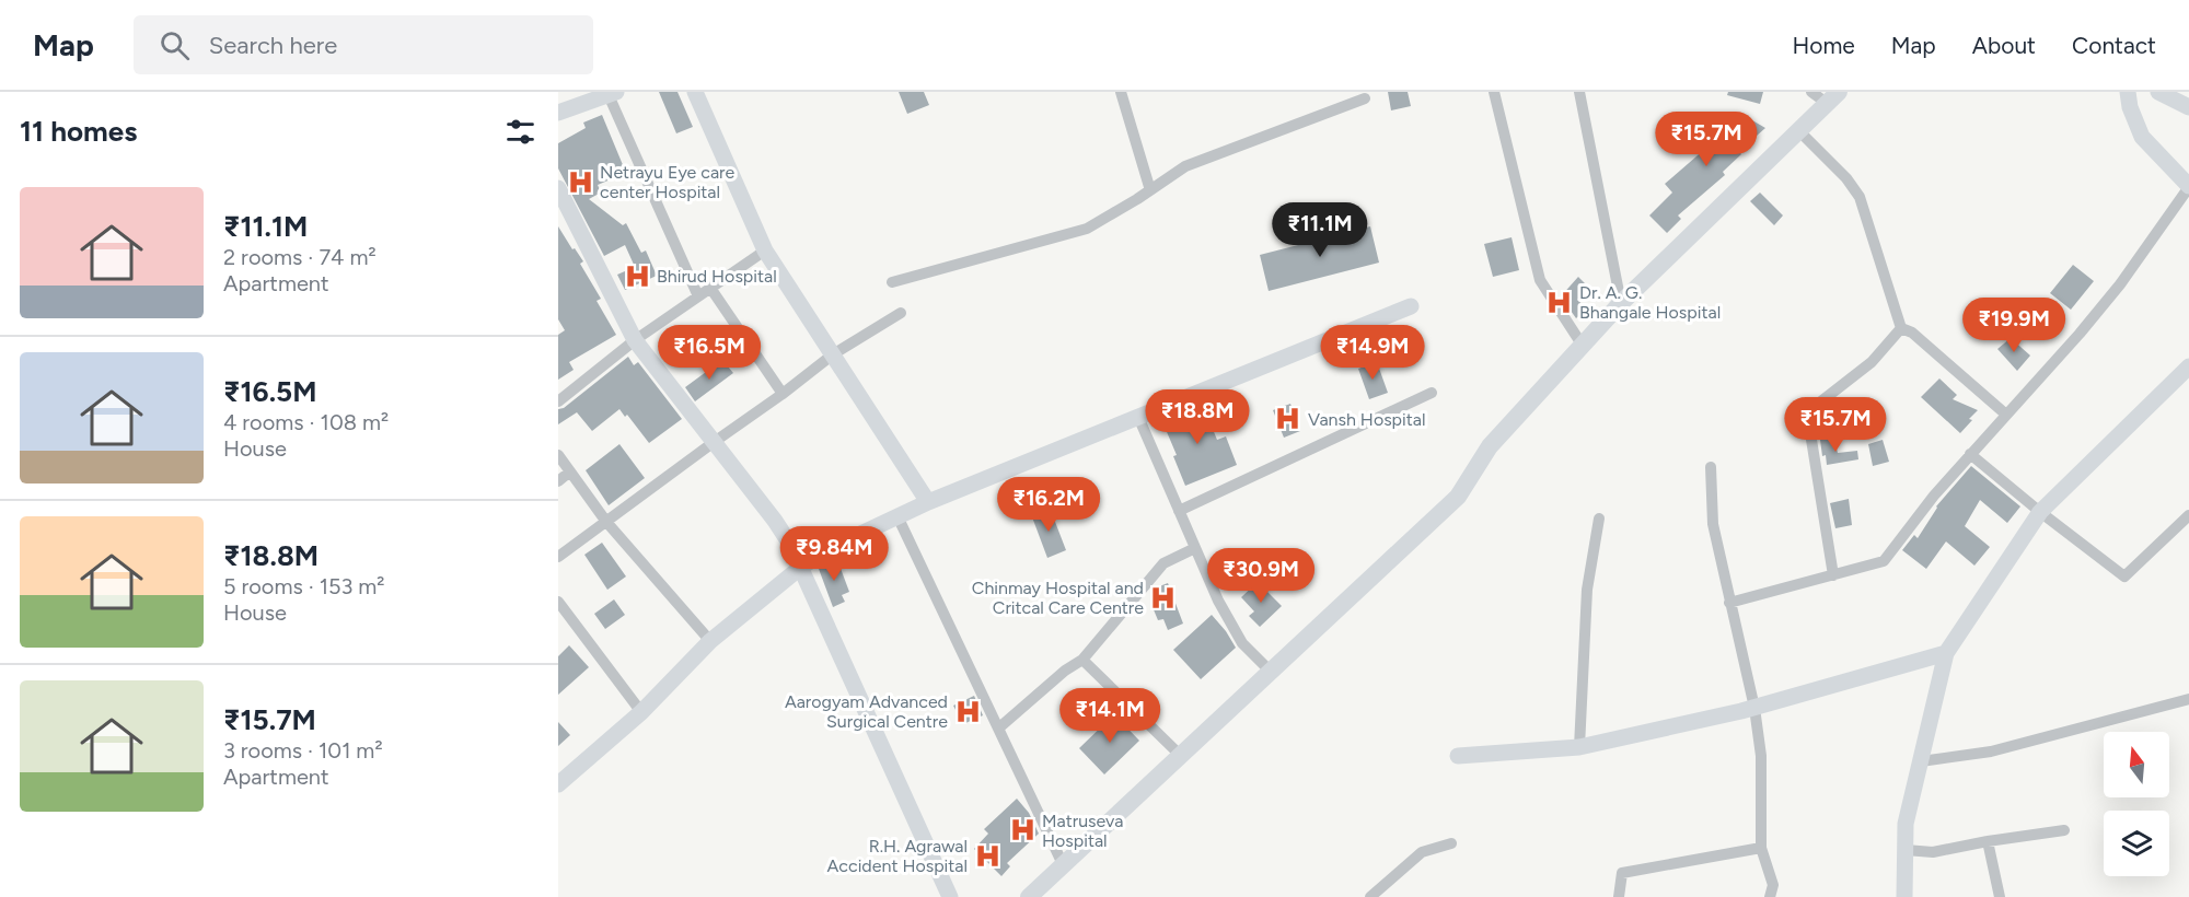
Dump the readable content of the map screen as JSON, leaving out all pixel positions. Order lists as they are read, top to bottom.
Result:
{
  "places": {
    "hospital": [
      "Netrayu Eye care center Hospital",
      "Bhirud Hospital",
      "Dr. A. G. Bhangale Hospital",
      "Vansh Hospital",
      "Chinmay Hospital and Critcal Care Centre",
      "Aarogyam Advanced Surgical Centre",
      "Matruseva Hospital",
      "R.H. Agrawal Accident Hospital"
    ]
  },
  "north": "top",
  "page": {
    "header": "Map",
    "search": "Search here",
    "nav": [
      "Home",
      "Map",
      "About",
      "Contact"
    ],
    "heading": "11 homes",
    "price": [
      "₹15.7M",
      "₹11.1M",
      "₹19.9M",
      "₹16.5M",
      "₹14.9M",
      "₹18.8M",
      "₹15.7M",
      "₹16.2M",
      "₹9.84M",
      "₹30.9M",
      "₹14.1M"
    ],
    "list": [
      {
        "name": "₹11.1M",
        "note": "2 rooms · 74 m² · Apartment"
      },
      {
        "name": "₹16.5M",
        "note": "4 rooms · 108 m² · House"
      },
      {
        "name": "₹18.8M",
        "note": "5 rooms · 153 m² · House"
      },
      {
        "name": "₹15.7M",
        "note": "3 rooms · 101 m² · Apartment"
      }
    ]
  }
}
